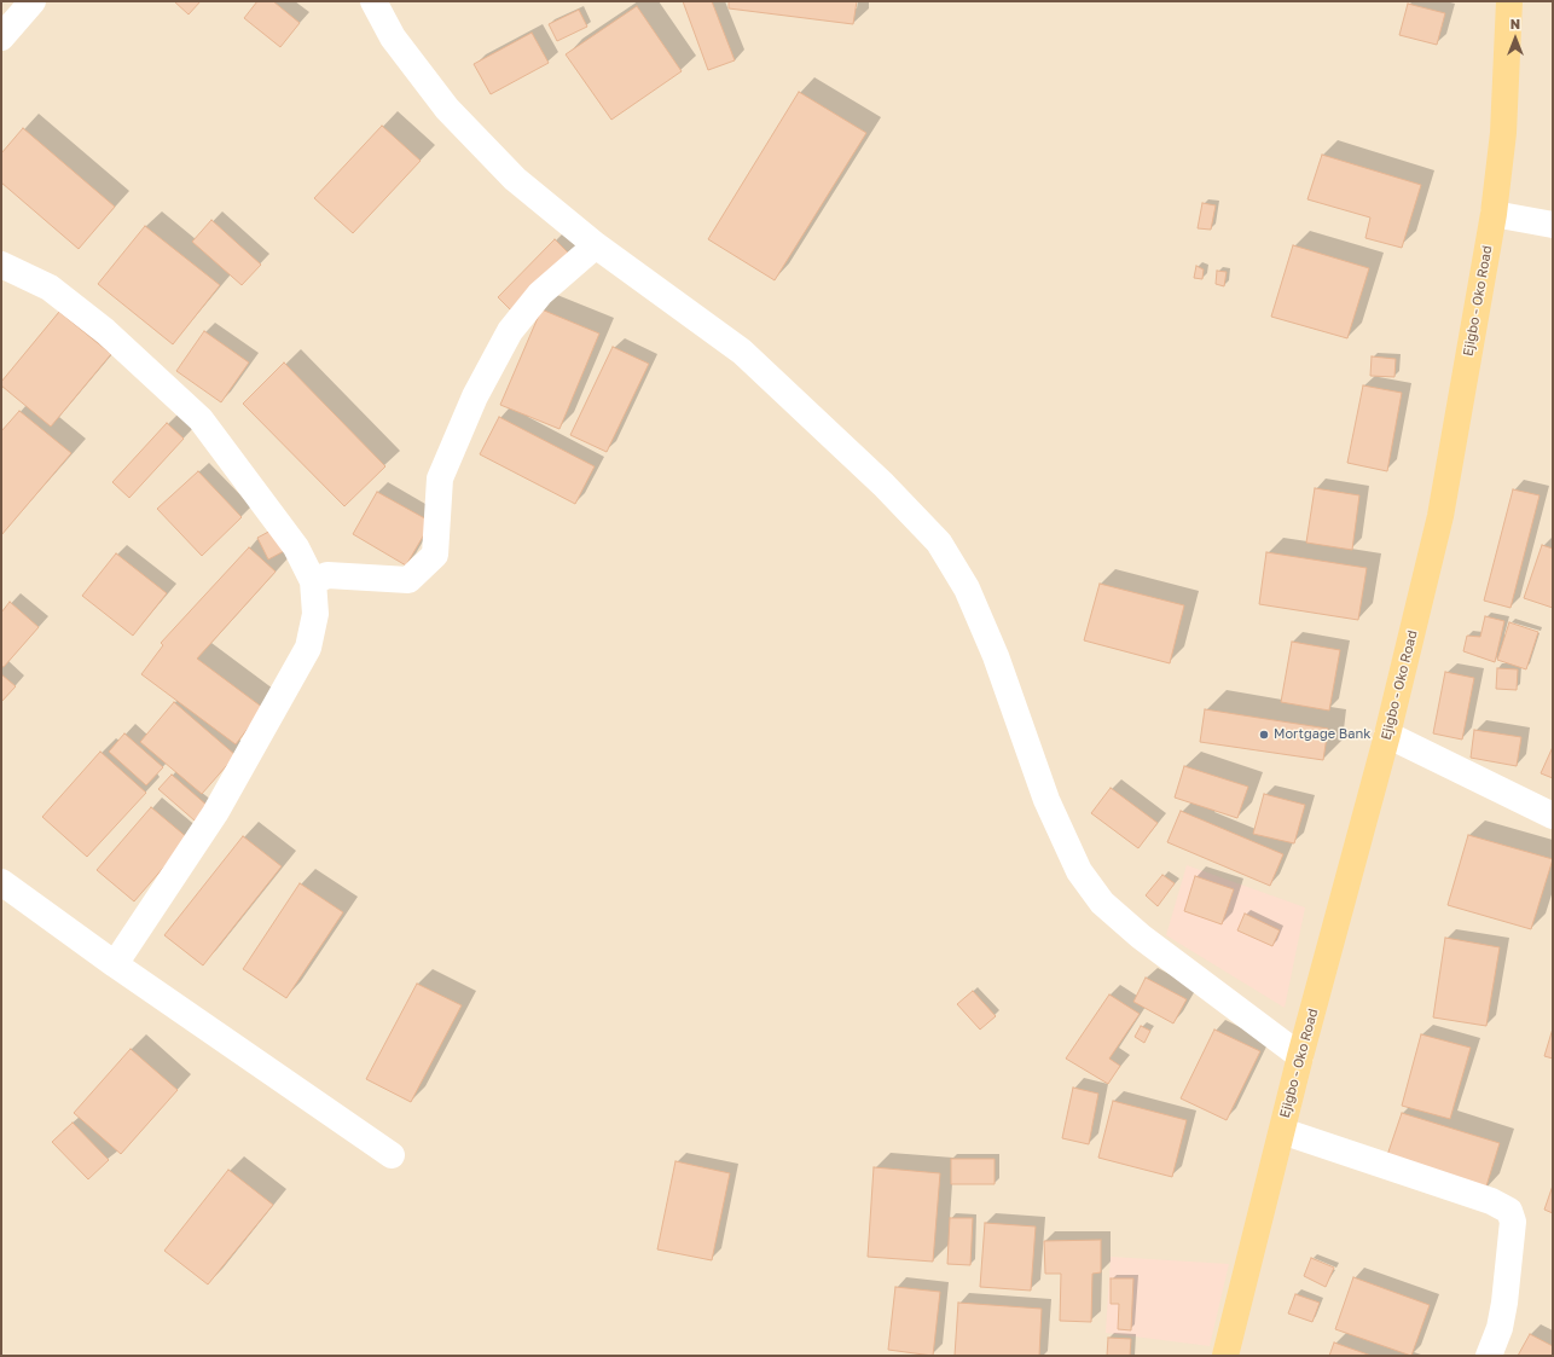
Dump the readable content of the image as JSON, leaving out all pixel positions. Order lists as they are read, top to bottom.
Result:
{
  "streets": {
    "main road": ["Ejigbo - Oko Road"]
  },
  "places": ["Mortgage Bank"],
  "north": "top"
}
